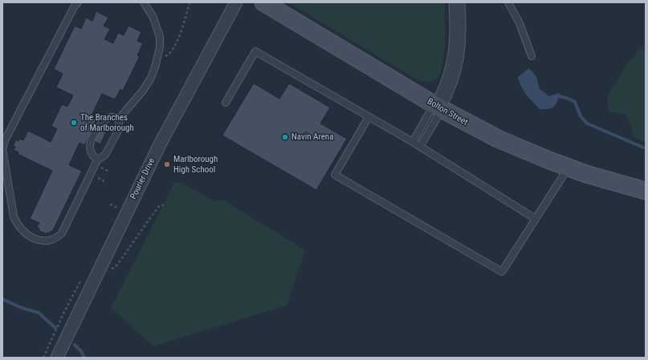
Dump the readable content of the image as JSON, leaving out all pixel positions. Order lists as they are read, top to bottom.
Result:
{
  "streets": {
    "main road": ["Bolton Street"],
    "street": ["Pourier Drive"]
  },
  "places": ["The Branches of Marlborough", "Navin Arena", "Marlborough High School"]
}
